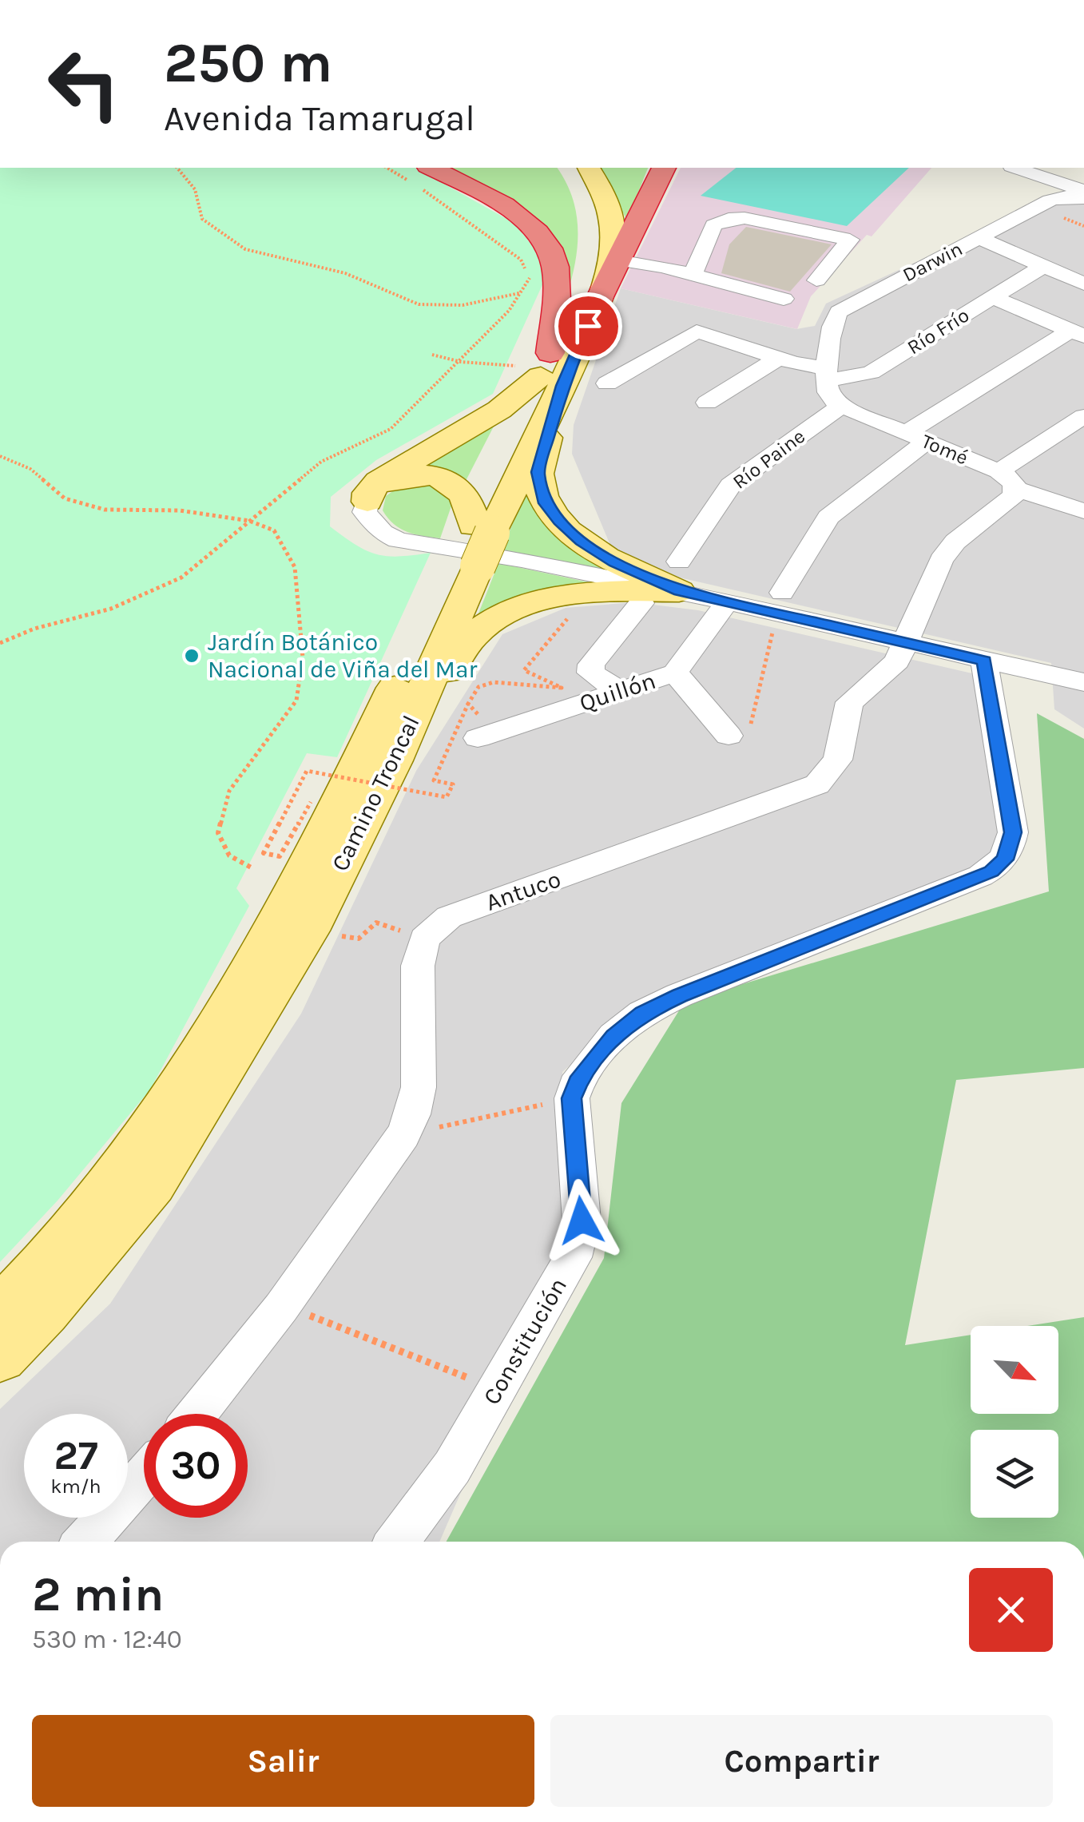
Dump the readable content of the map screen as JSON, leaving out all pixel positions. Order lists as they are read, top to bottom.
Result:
{
  "streets": {
    "main road": ["Camino Troncal"],
    "street": [
      "Darwin",
      "Río Frío",
      "Tomé",
      "Río Paine",
      "Quillón",
      "Antuco",
      "Constitución"
    ]
  },
  "crossings": [
    ["Darwin", "Río Frío"],
    ["Tomé", "Río Paine"],
    ["Tomé", "Antuco"]
  ],
  "places": ["Jardín Botánico Nacional de Viña del Mar"],
  "north": "bottom right",
  "page": {
    "turn": ["250 m", "Avenida Tamarugal"],
    "speed": "27 km/h",
    "limit": "30",
    "heading": ["2 min", "530 m · 12:40"],
    "buttons": ["Salir", "Compartir"]
  }
}
